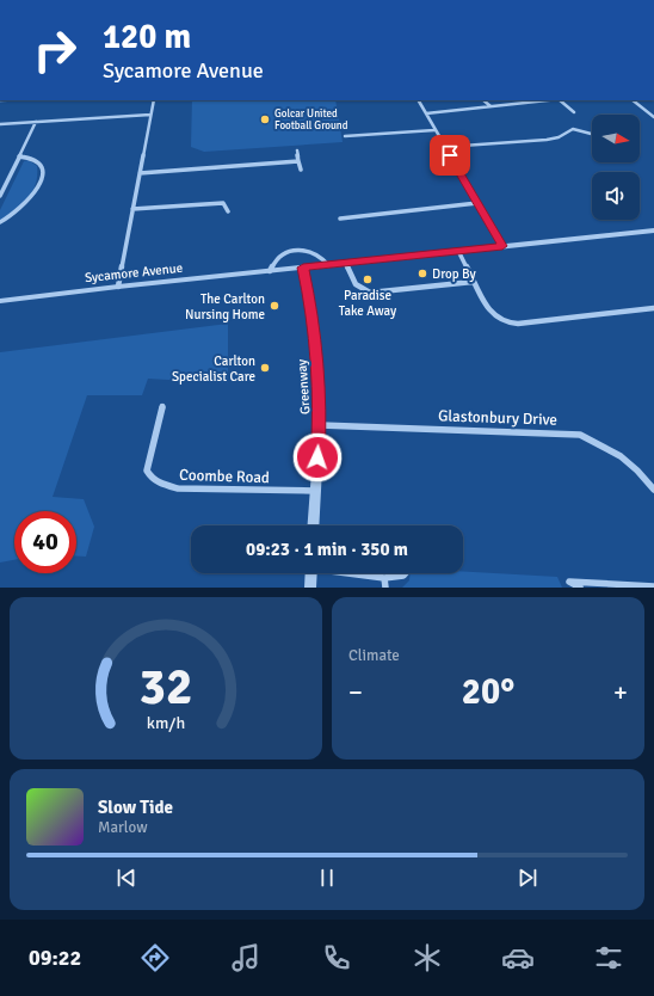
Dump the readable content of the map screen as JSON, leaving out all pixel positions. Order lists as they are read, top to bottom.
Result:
{
  "streets": {
    "street": [
      "Sycamore Avenue",
      "Greenway",
      "Glastonbury Drive",
      "Coombe Road"
    ]
  },
  "crossings": [
    ["Sycamore Avenue", "Greenway"],
    ["Greenway", "Glastonbury Drive"],
    ["Greenway", "Coombe Road"]
  ],
  "places": [
    "Golcar United Football Ground",
    "Drop By",
    "Paradise Take Away",
    "The Carlton Nursing Home",
    "Carlton Specialist Care"
  ],
  "north": "right",
  "page": {
    "turn": ["120 m", "Sycamore Avenue"],
    "limit": "40",
    "trip": "09:23 · 1 min · 350 m",
    "tile": "Climate",
    "heat": ["−", "20°", "+"],
    "song": ["Slow Tide", "Marlow"],
    "tabs": "09:22",
    "gauge": ["32", "km/h"]
  }
}
